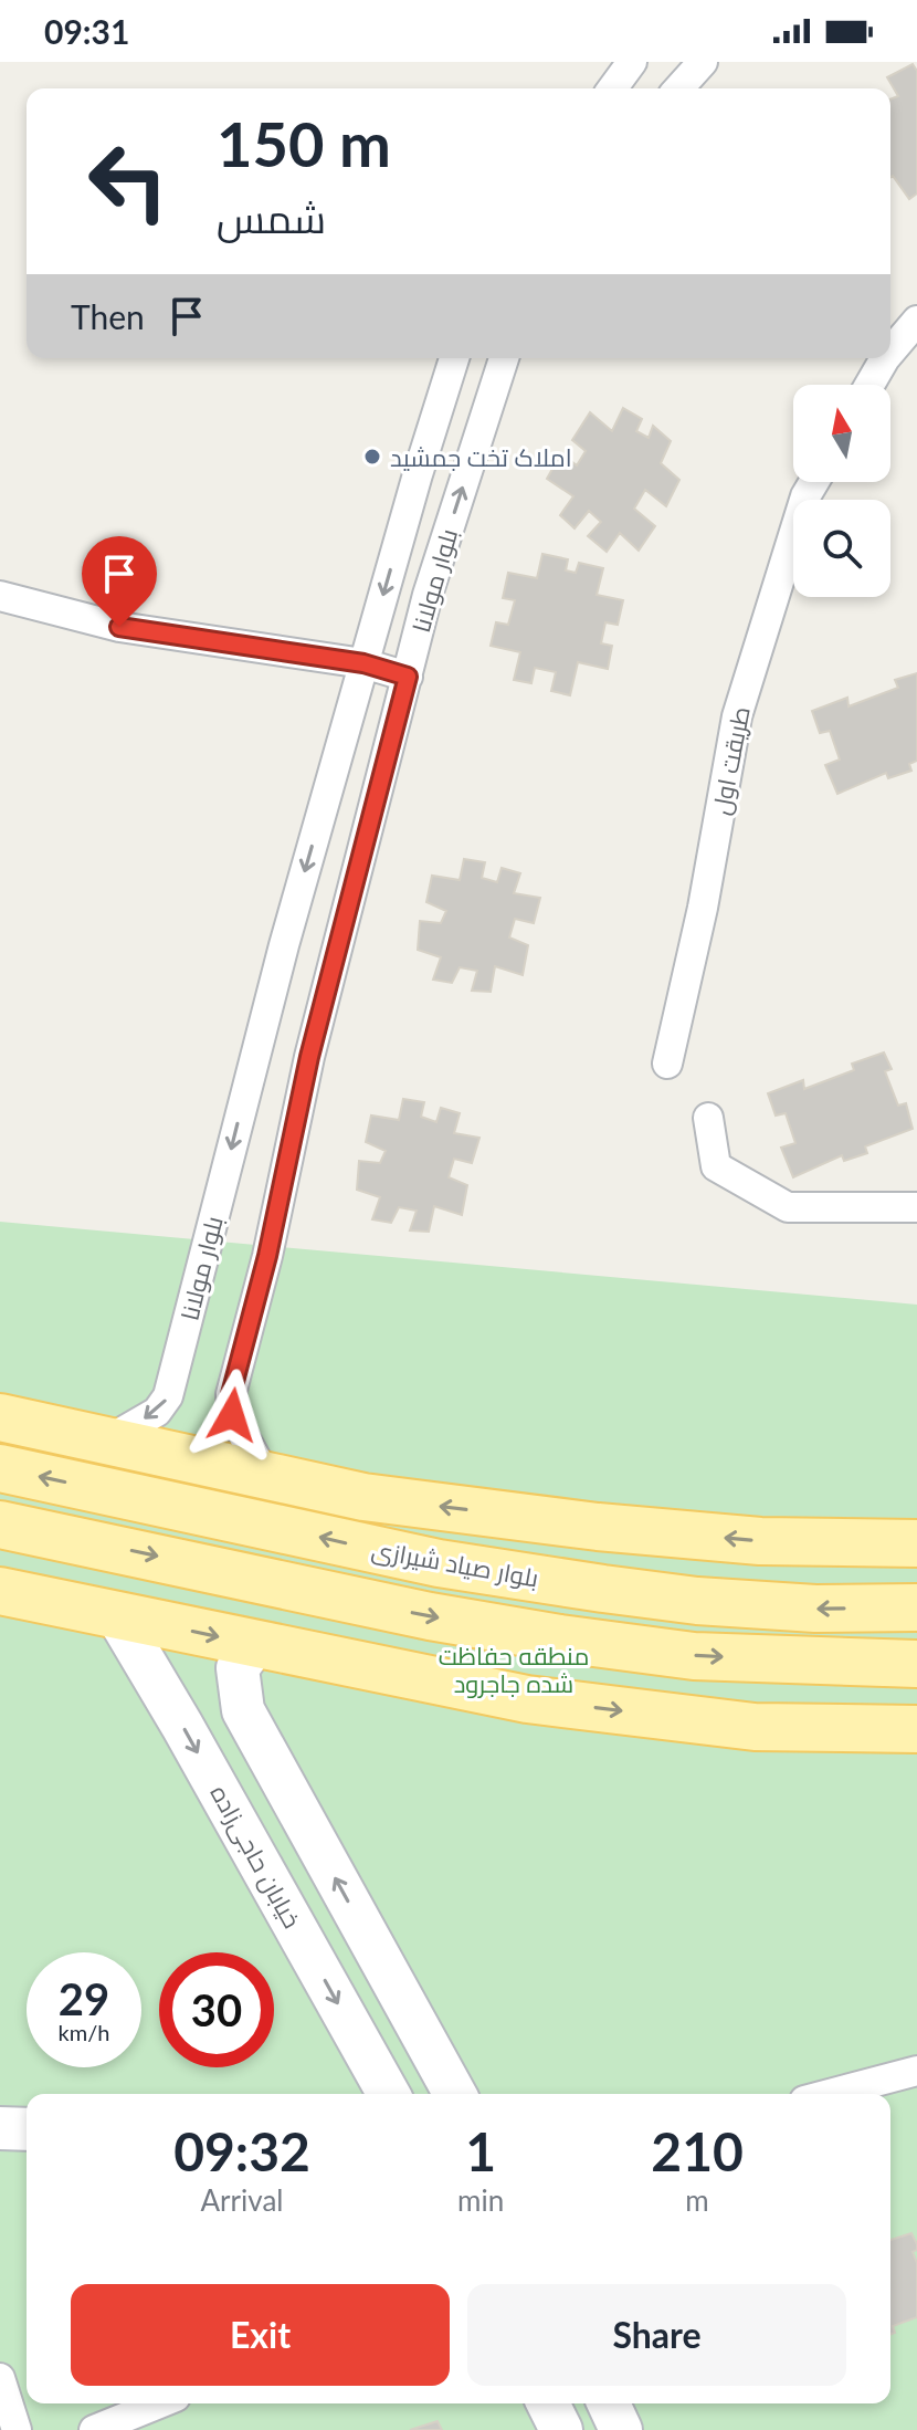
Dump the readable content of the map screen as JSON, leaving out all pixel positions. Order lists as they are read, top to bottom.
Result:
{
  "streets": {
    "main road": ["بلوار صیاد شیرازی"],
    "street": ["بلوار مولانا", "طریقت اول", "خیابان حاجی‌زاده"]
  },
  "parks": ["منطقه حفاظت شده جاجرود"],
  "places": ["املاک تخت جمشید"],
  "north": "top",
  "page": {
    "status": "09:31",
    "turn": ["150 m", "شمس"],
    "then": "Then",
    "speed": "29 km/h",
    "limit": "30",
    "eta": [
      "09:32",
      "Arrival",
      "1",
      "min",
      "210",
      "m"
    ],
    "buttons": ["Exit", "Share"]
  }
}
